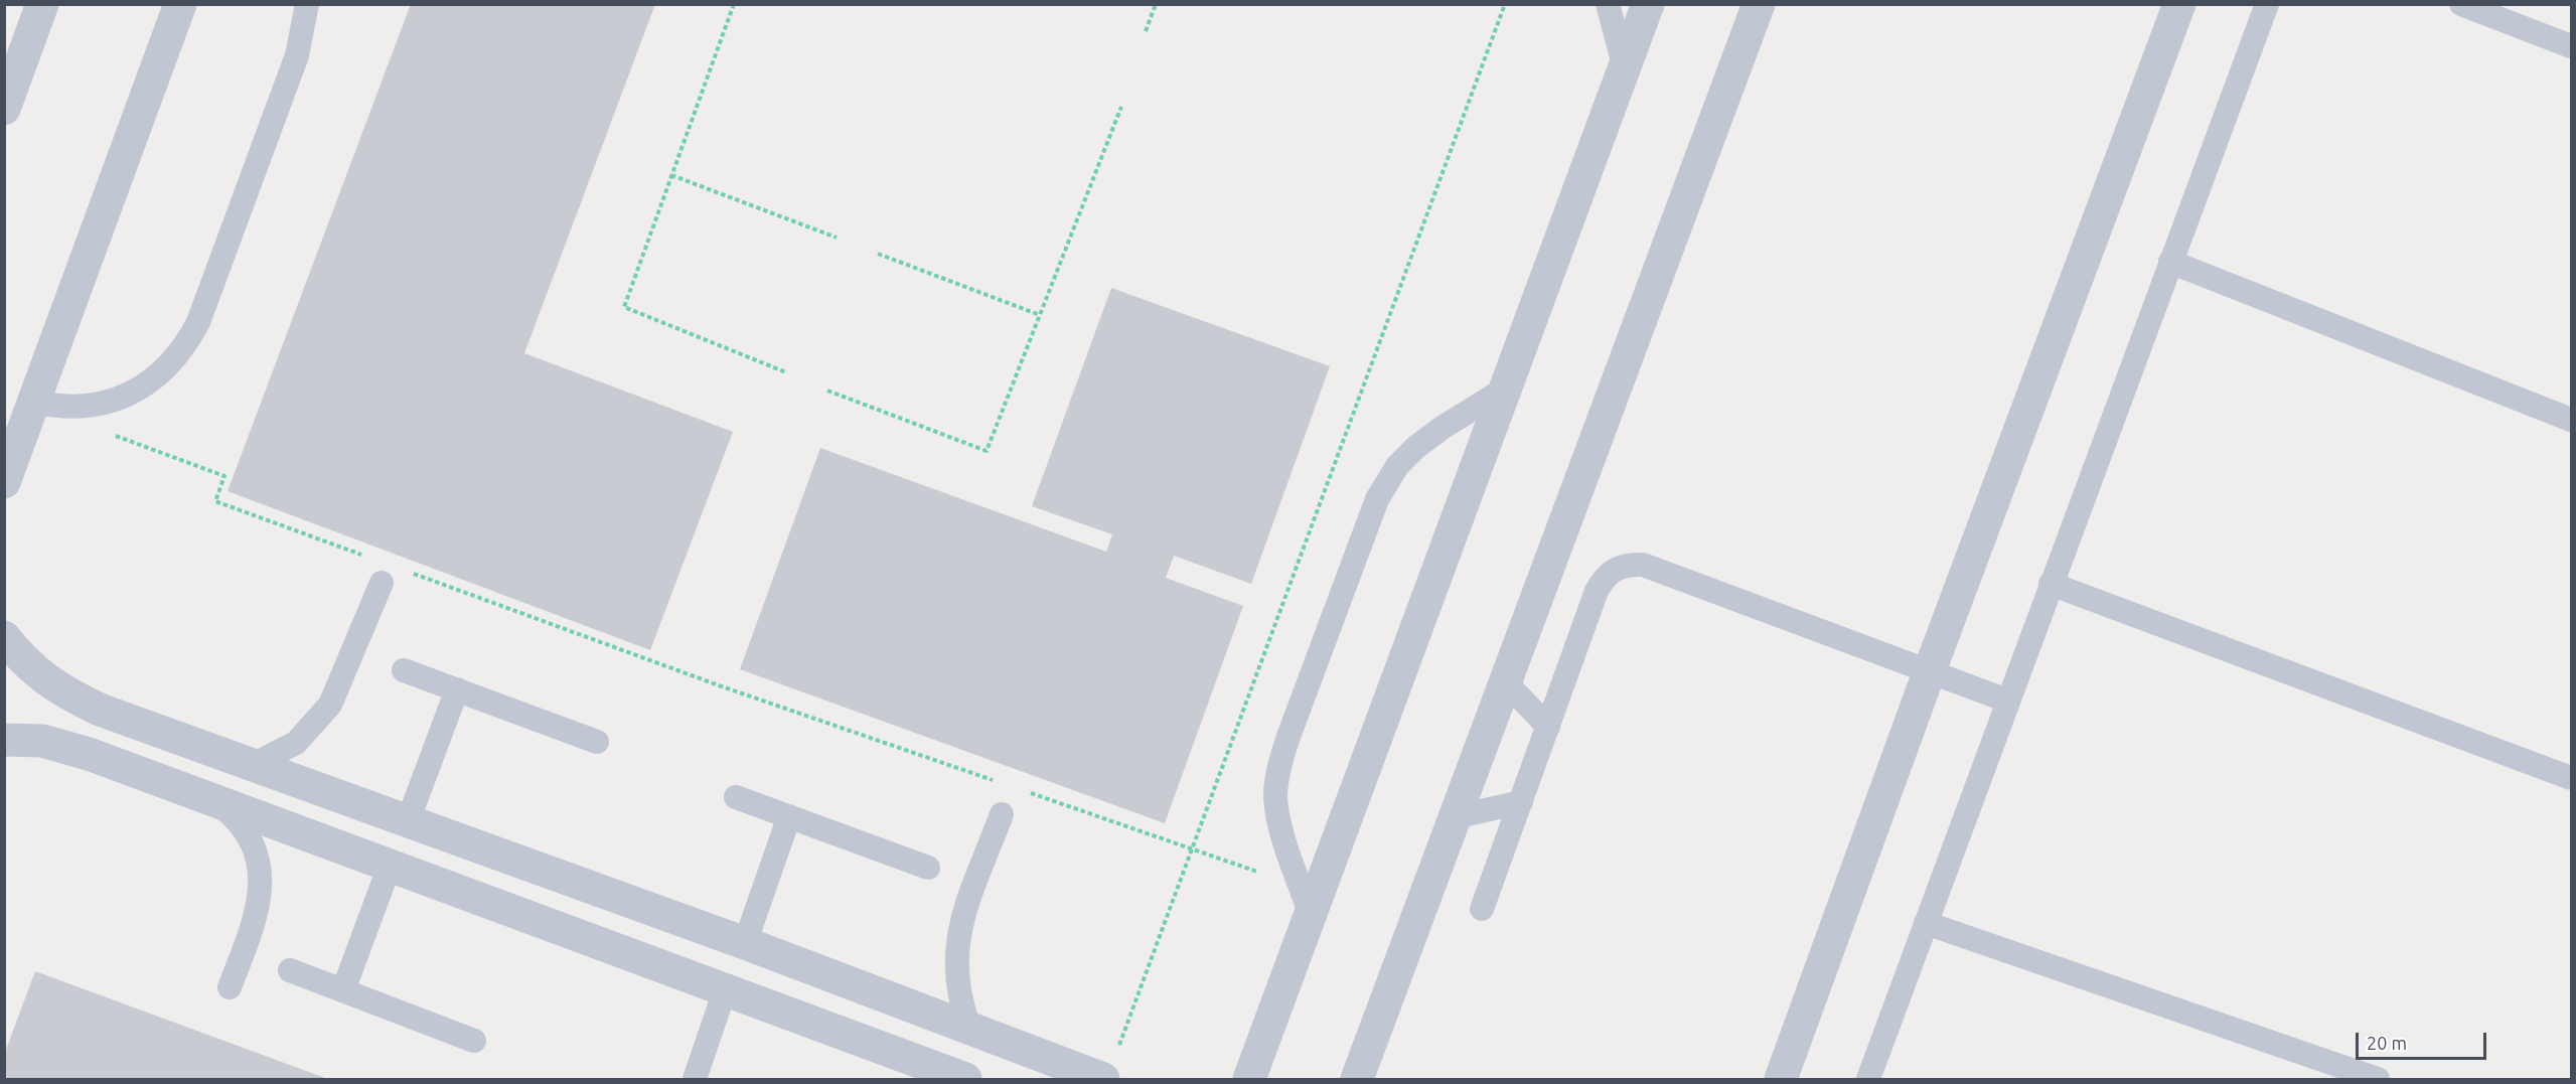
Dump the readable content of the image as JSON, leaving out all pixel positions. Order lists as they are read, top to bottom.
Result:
{
  "scale_bar": "20 m"
}
